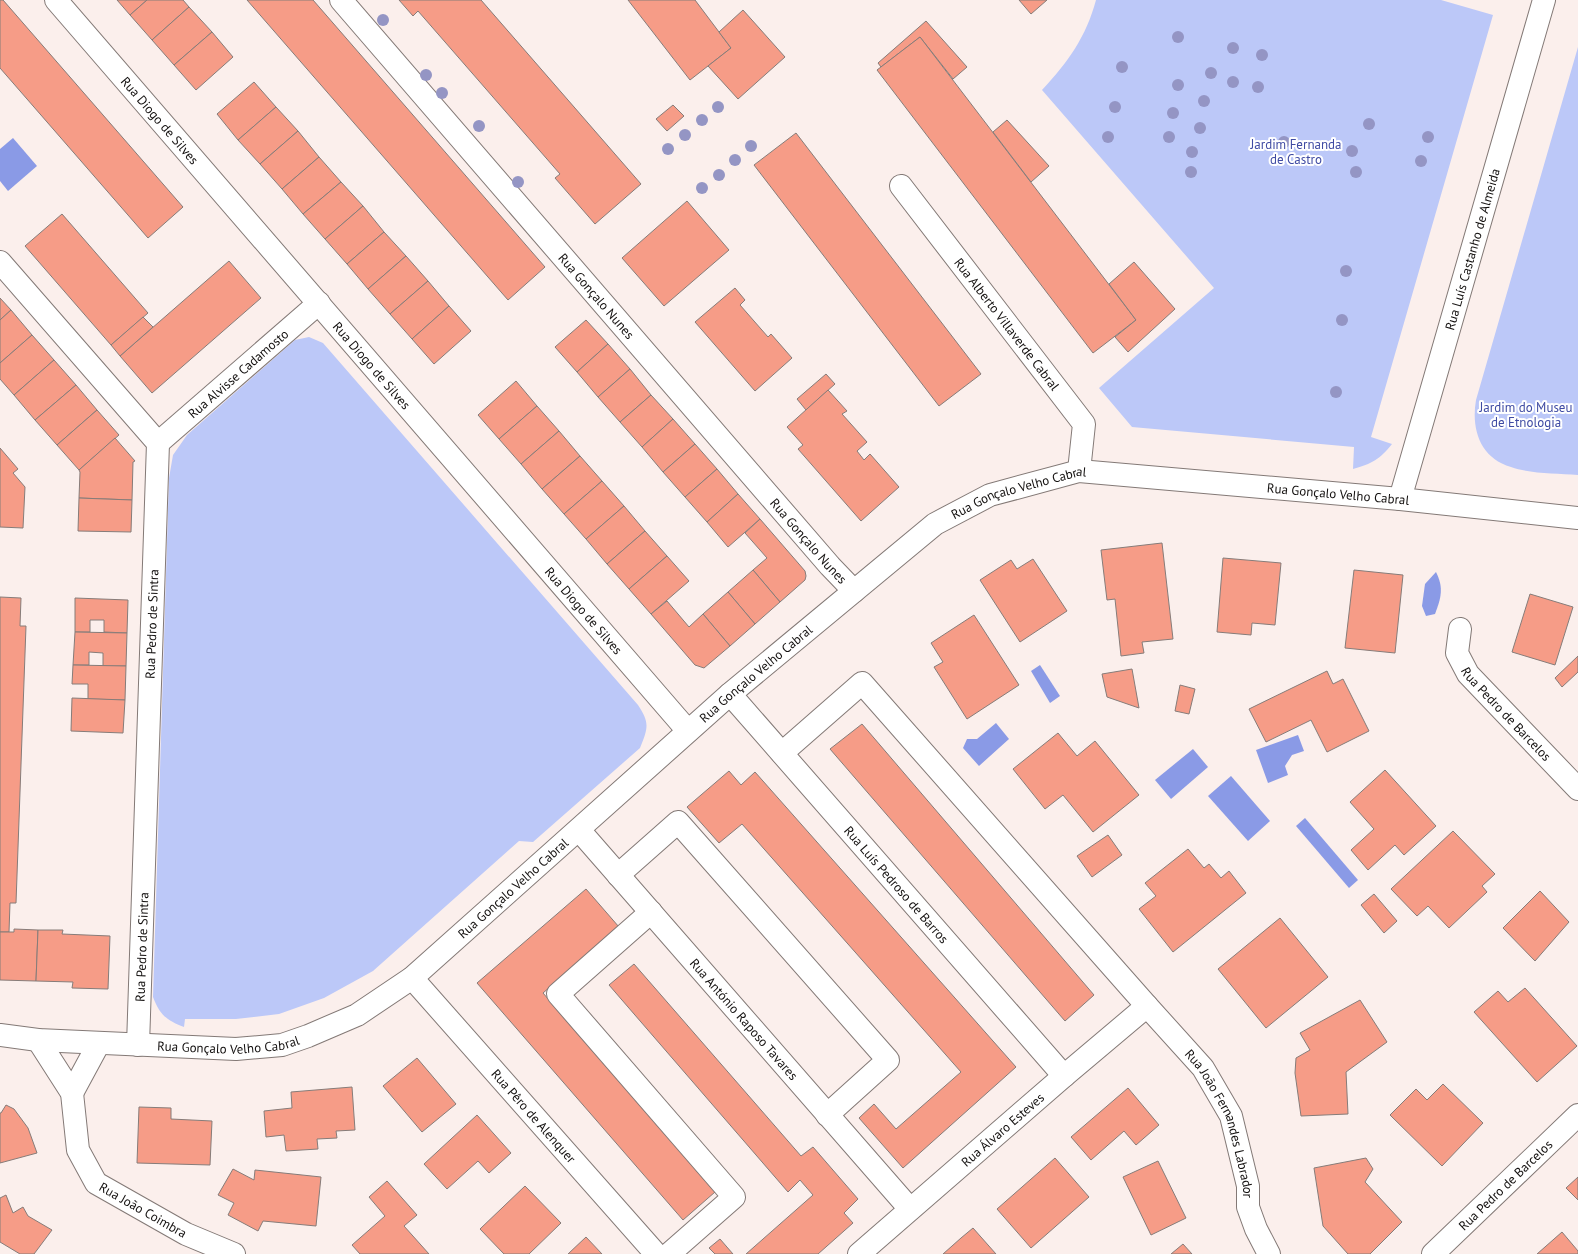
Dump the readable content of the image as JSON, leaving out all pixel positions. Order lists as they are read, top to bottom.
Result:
{
  "streets": {
    "street": [
      "Rua Diogo de Silves",
      "Rua Luís Castanho de Almeida",
      "Rua Gonçalo Nunes",
      "Rua Alberto Villaverde Cabral",
      "Rua Alvisse Cadamosto",
      "Rua Gonçalo Velho Cabral",
      "Rua Pedro de Sintra",
      "Rua Pedro de Barcelos",
      "Rua Luís Pedroso de Barros",
      "Rua António Raposo Tavares",
      "Rua Pêro de Alenquer",
      "Rua João Fernandes Labrador",
      "Rua Álvaro Esteves",
      "Rua João Coimbra"
    ]
  },
  "crossings": [
    ["Rua Diogo de Silves", "Rua Alvisse Cadamosto"],
    ["Rua Diogo de Silves", "Rua Gonçalo Velho Cabral"],
    ["Rua Luís Castanho de Almeida", "Rua Gonçalo Velho Cabral"],
    ["Rua Gonçalo Nunes", "Rua Gonçalo Velho Cabral"],
    ["Rua Alberto Villaverde Cabral", "Rua Gonçalo Velho Cabral"],
    ["Rua Alvisse Cadamosto", "Rua Pedro de Sintra"],
    ["Rua Gonçalo Velho Cabral", "Rua Pedro de Sintra"],
    ["Rua Gonçalo Velho Cabral", "Rua Luís Pedroso de Barros"],
    ["Rua Gonçalo Velho Cabral", "Rua António Raposo Tavares"],
    ["Rua Gonçalo Velho Cabral", "Rua Pêro de Alenquer"],
    ["Rua Gonçalo Velho Cabral", "Rua João Coimbra"],
    ["Rua Luís Pedroso de Barros", "Rua João Fernandes Labrador"],
    ["Rua Luís Pedroso de Barros", "Rua Álvaro Esteves"],
    ["Rua António Raposo Tavares", "Rua Álvaro Esteves"],
    ["Rua João Fernandes Labrador", "Rua Álvaro Esteves"]
  ],
  "parks": ["Jardim Fernanda de Castro", "Jardim do Museu de Etnologia"]
}
